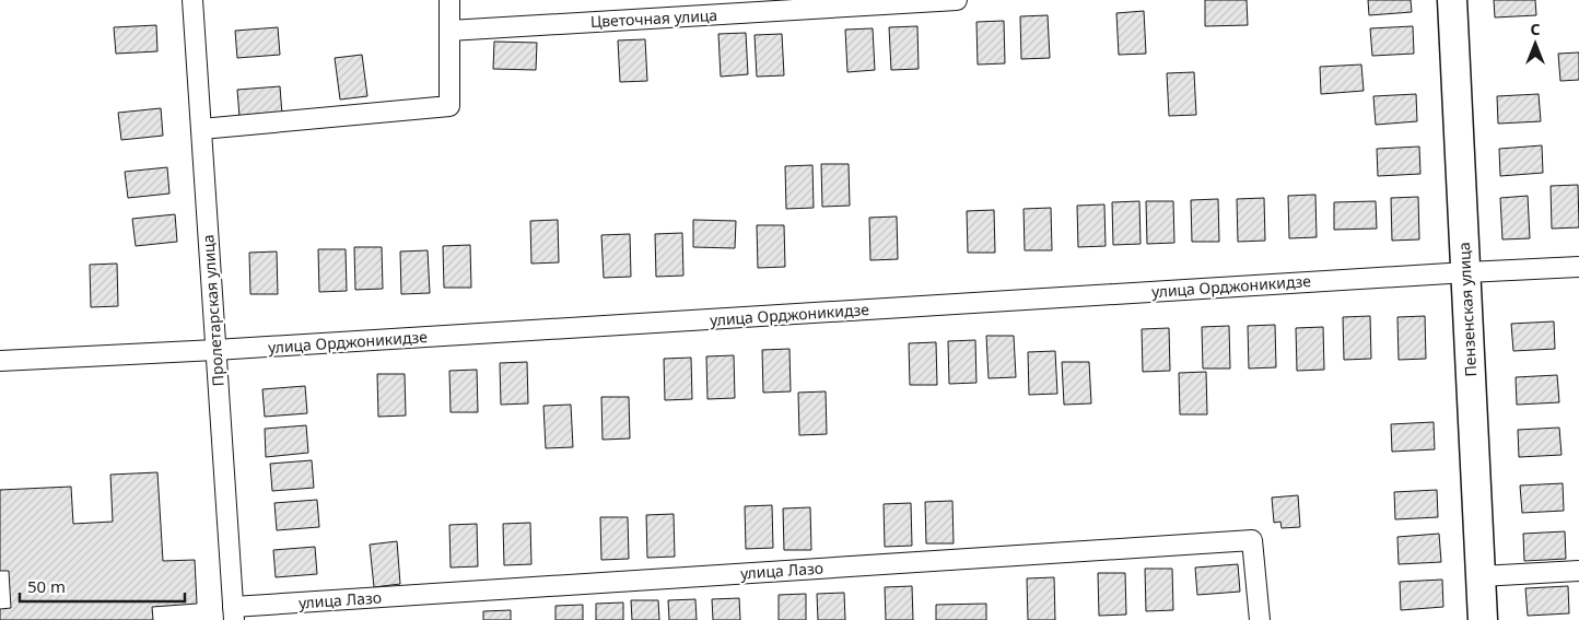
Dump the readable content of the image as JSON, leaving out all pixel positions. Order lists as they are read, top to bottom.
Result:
{
  "streets": {
    "street": [
      "Цветочная улица",
      "улица Орджоникидзе",
      "Пензенская улица",
      "Пролетарская улица",
      "улица Лазо"
    ]
  },
  "crossings": [
    ["улица Орджоникидзе", "Пензенская улица"],
    ["улица Орджоникидзе", "Пролетарская улица"],
    ["Пролетарская улица", "улица Лазо"]
  ],
  "scale_bar": "50 m",
  "north": "top"
}
